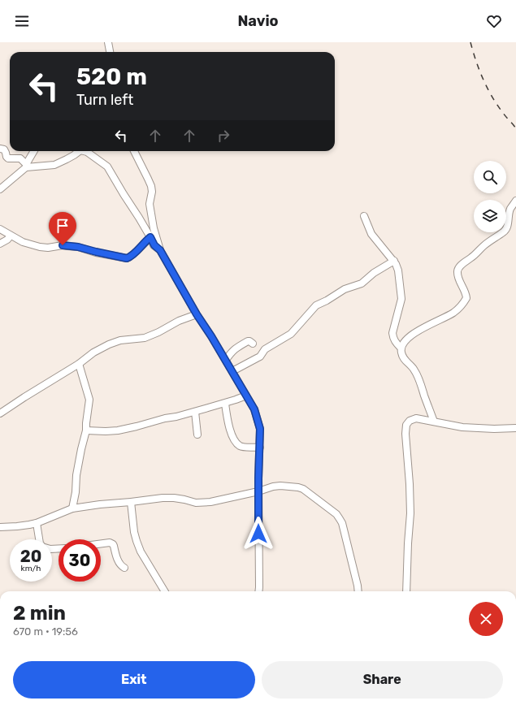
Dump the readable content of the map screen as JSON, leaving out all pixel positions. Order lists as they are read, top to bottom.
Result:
{
  "page": {
    "header": "Navio",
    "turn": ["520 m", "Turn left"],
    "speed": "20 km/h",
    "limit": "30",
    "heading": ["2 min", "670 m · 19:56"],
    "buttons": ["Exit", "Share"]
  }
}
